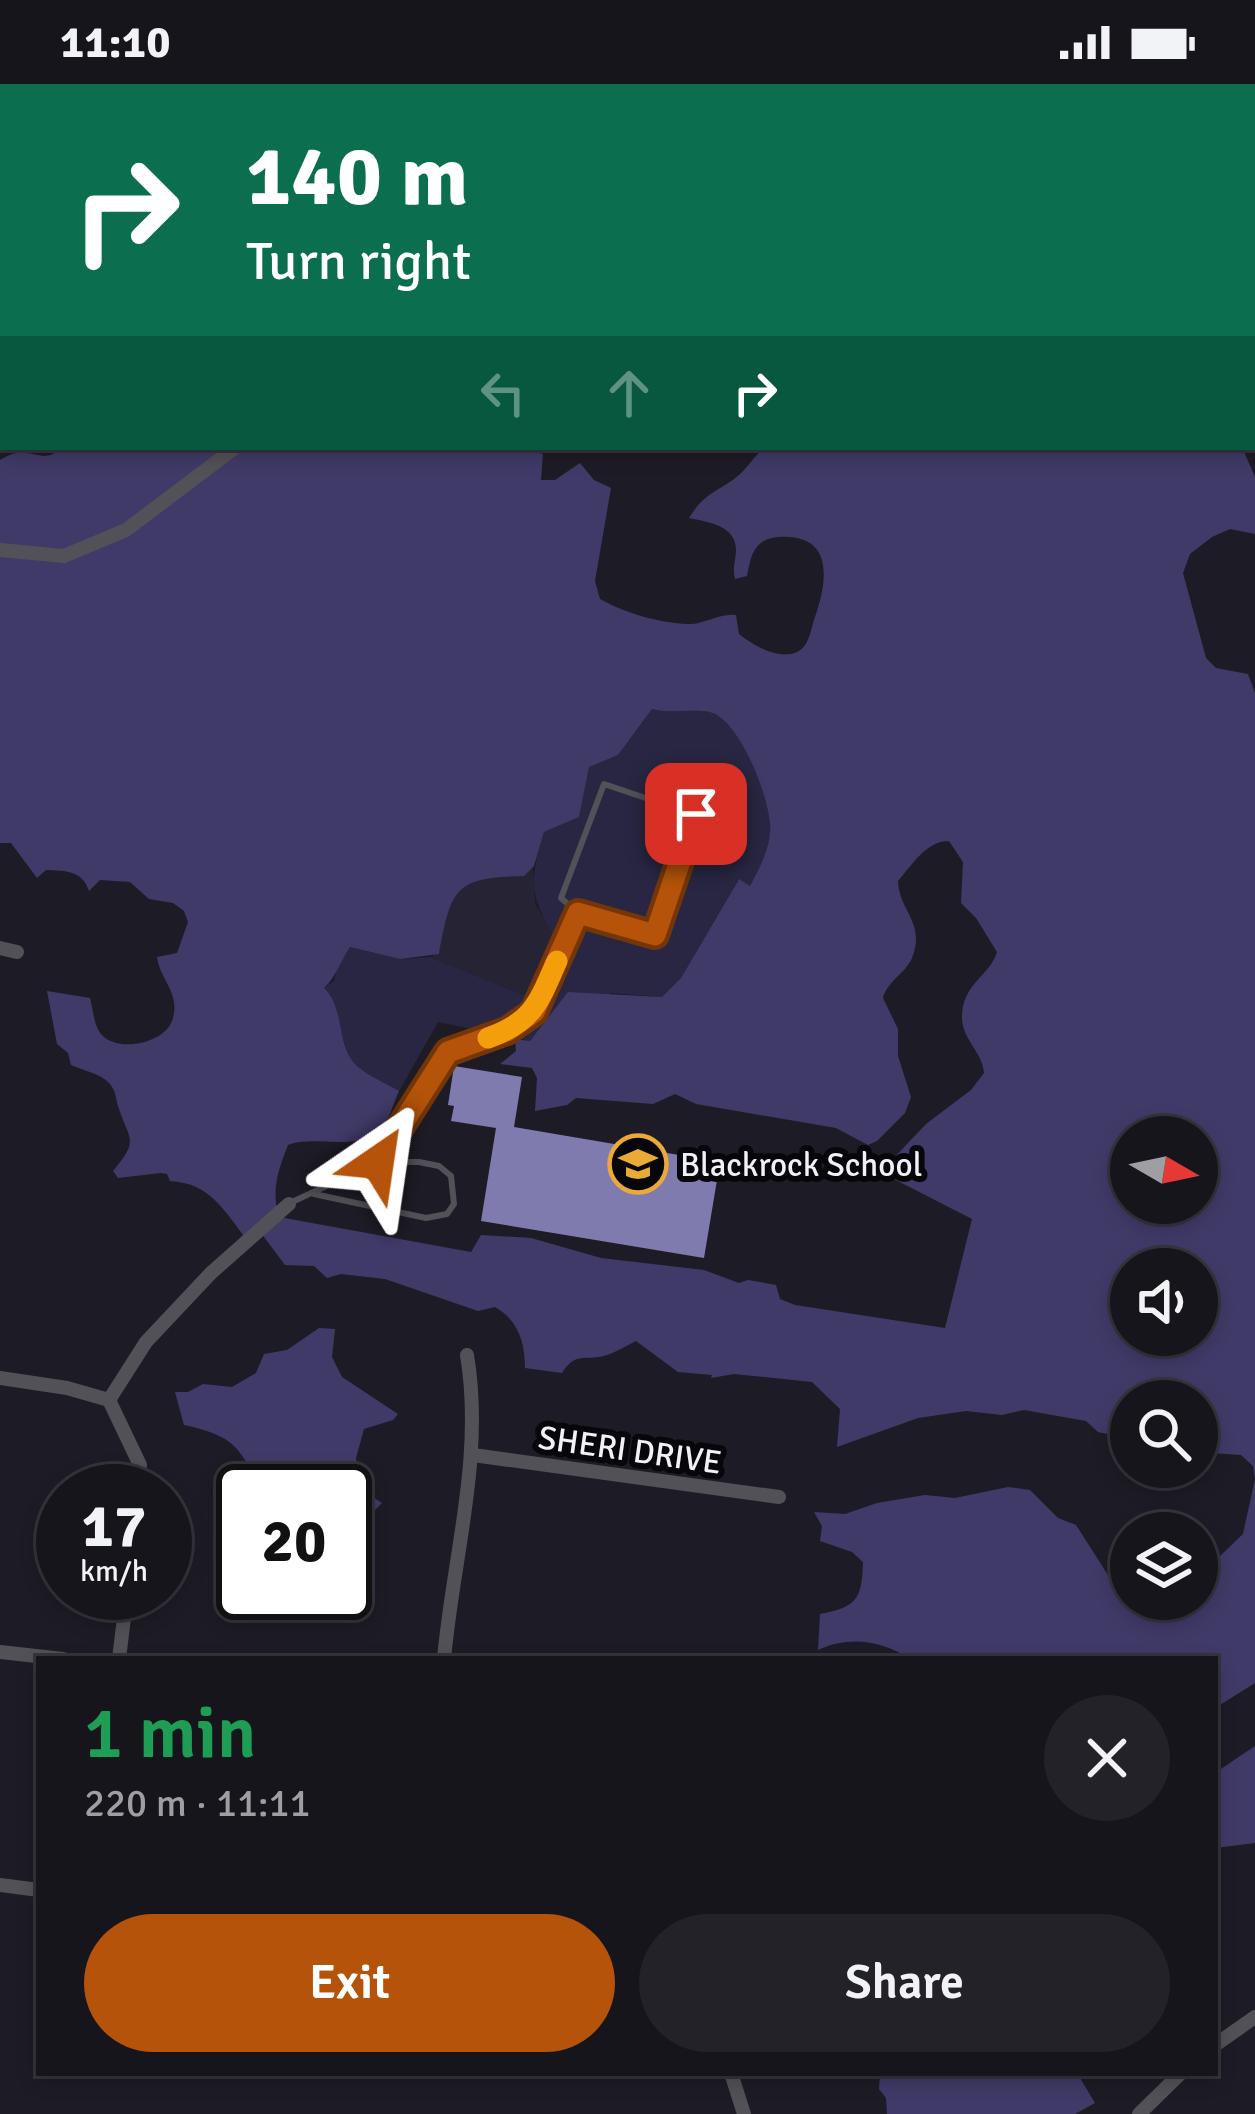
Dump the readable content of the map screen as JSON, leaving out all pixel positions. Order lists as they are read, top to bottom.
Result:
{
  "streets": {
    "street": ["SHERI DRIVE"]
  },
  "places": {
    "school or university": ["Blackrock School"]
  },
  "north": "right",
  "page": {
    "status": "11:10",
    "turn": ["140 m", "Turn right"],
    "speed": "17 km/h",
    "limit": "20",
    "heading": ["1 min", "220 m · 11:11"],
    "buttons": ["Exit", "Share"]
  }
}
